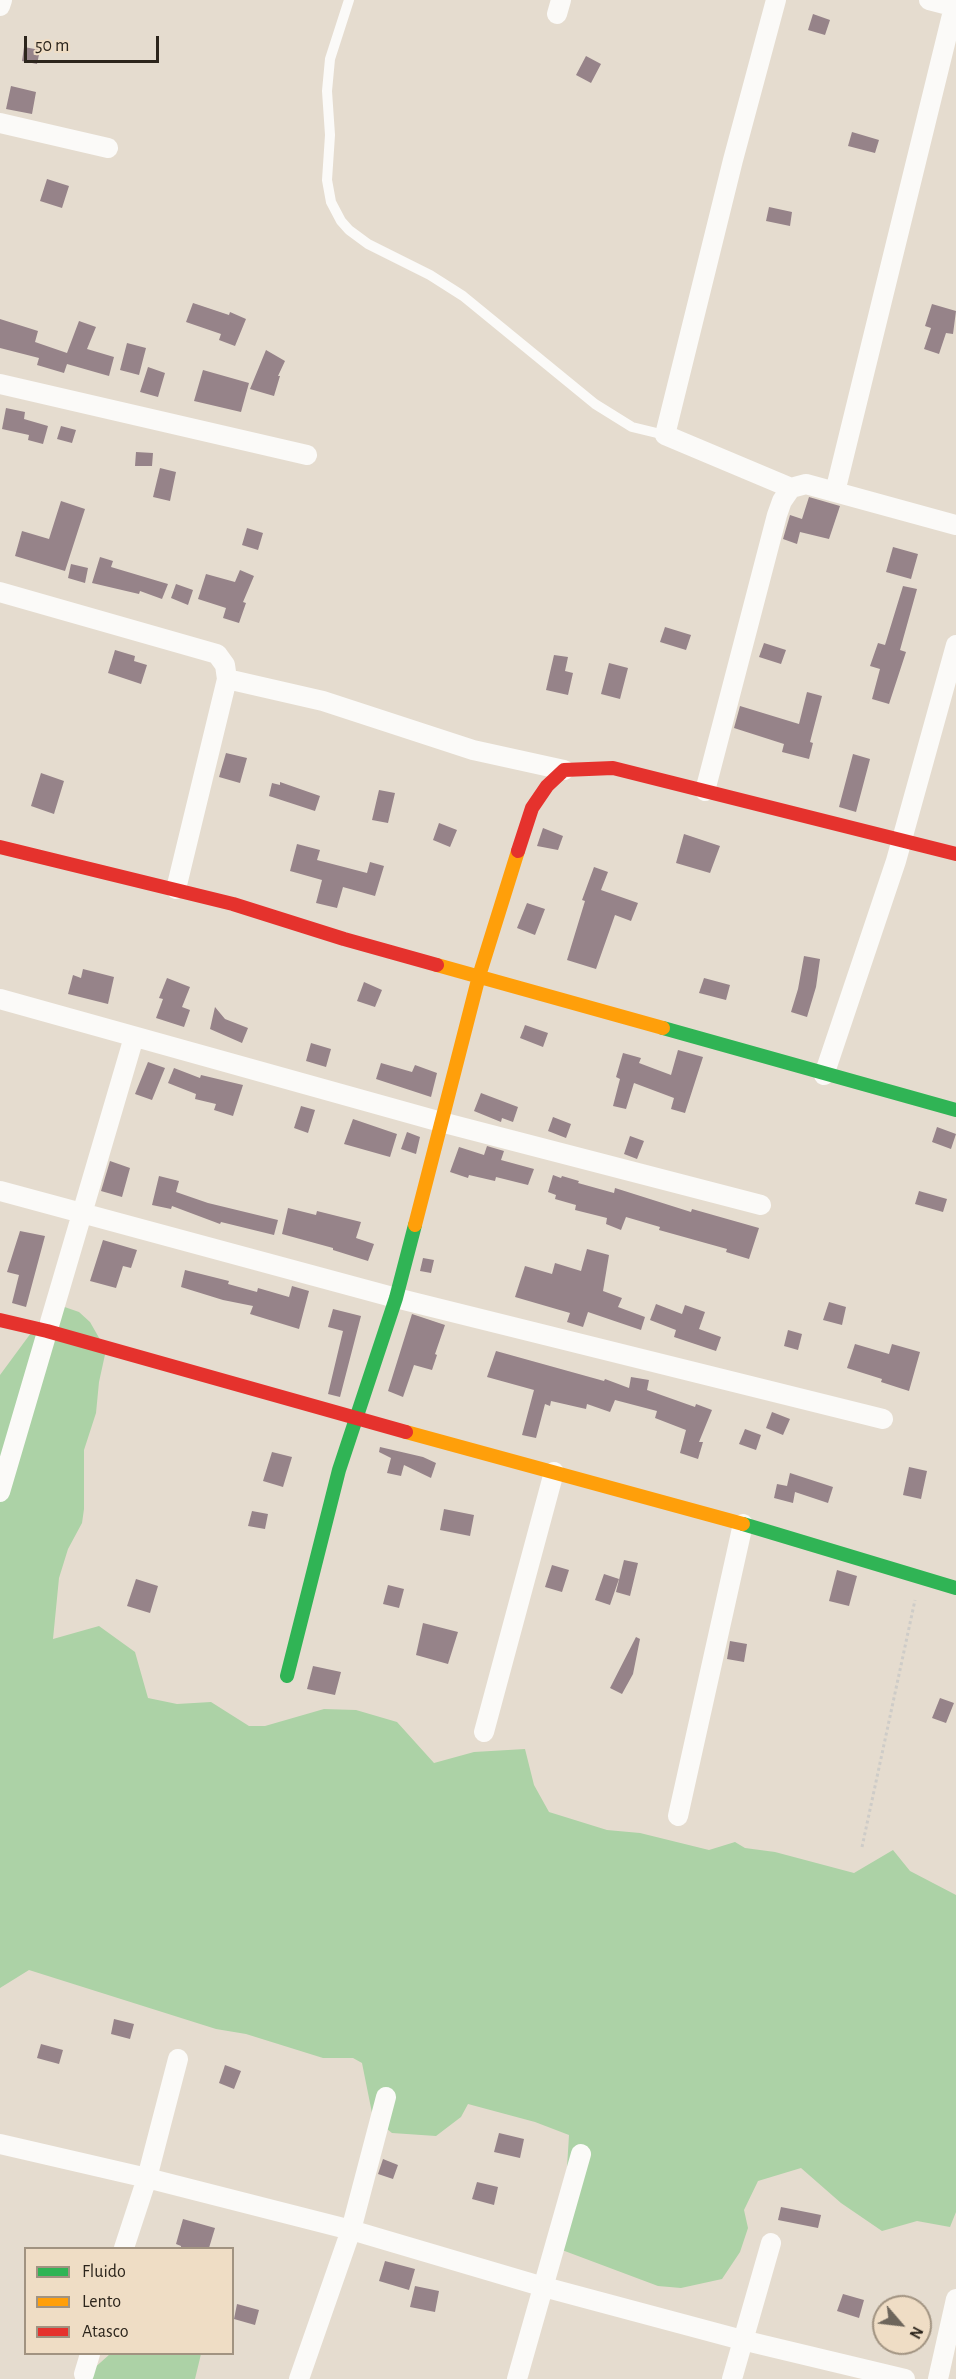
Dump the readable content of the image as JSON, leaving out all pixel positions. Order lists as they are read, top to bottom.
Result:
{
  "legend": ["Fluido", "Lento", "Atasco"],
  "scale_bar": "50 m",
  "north": "bottom right"
}
